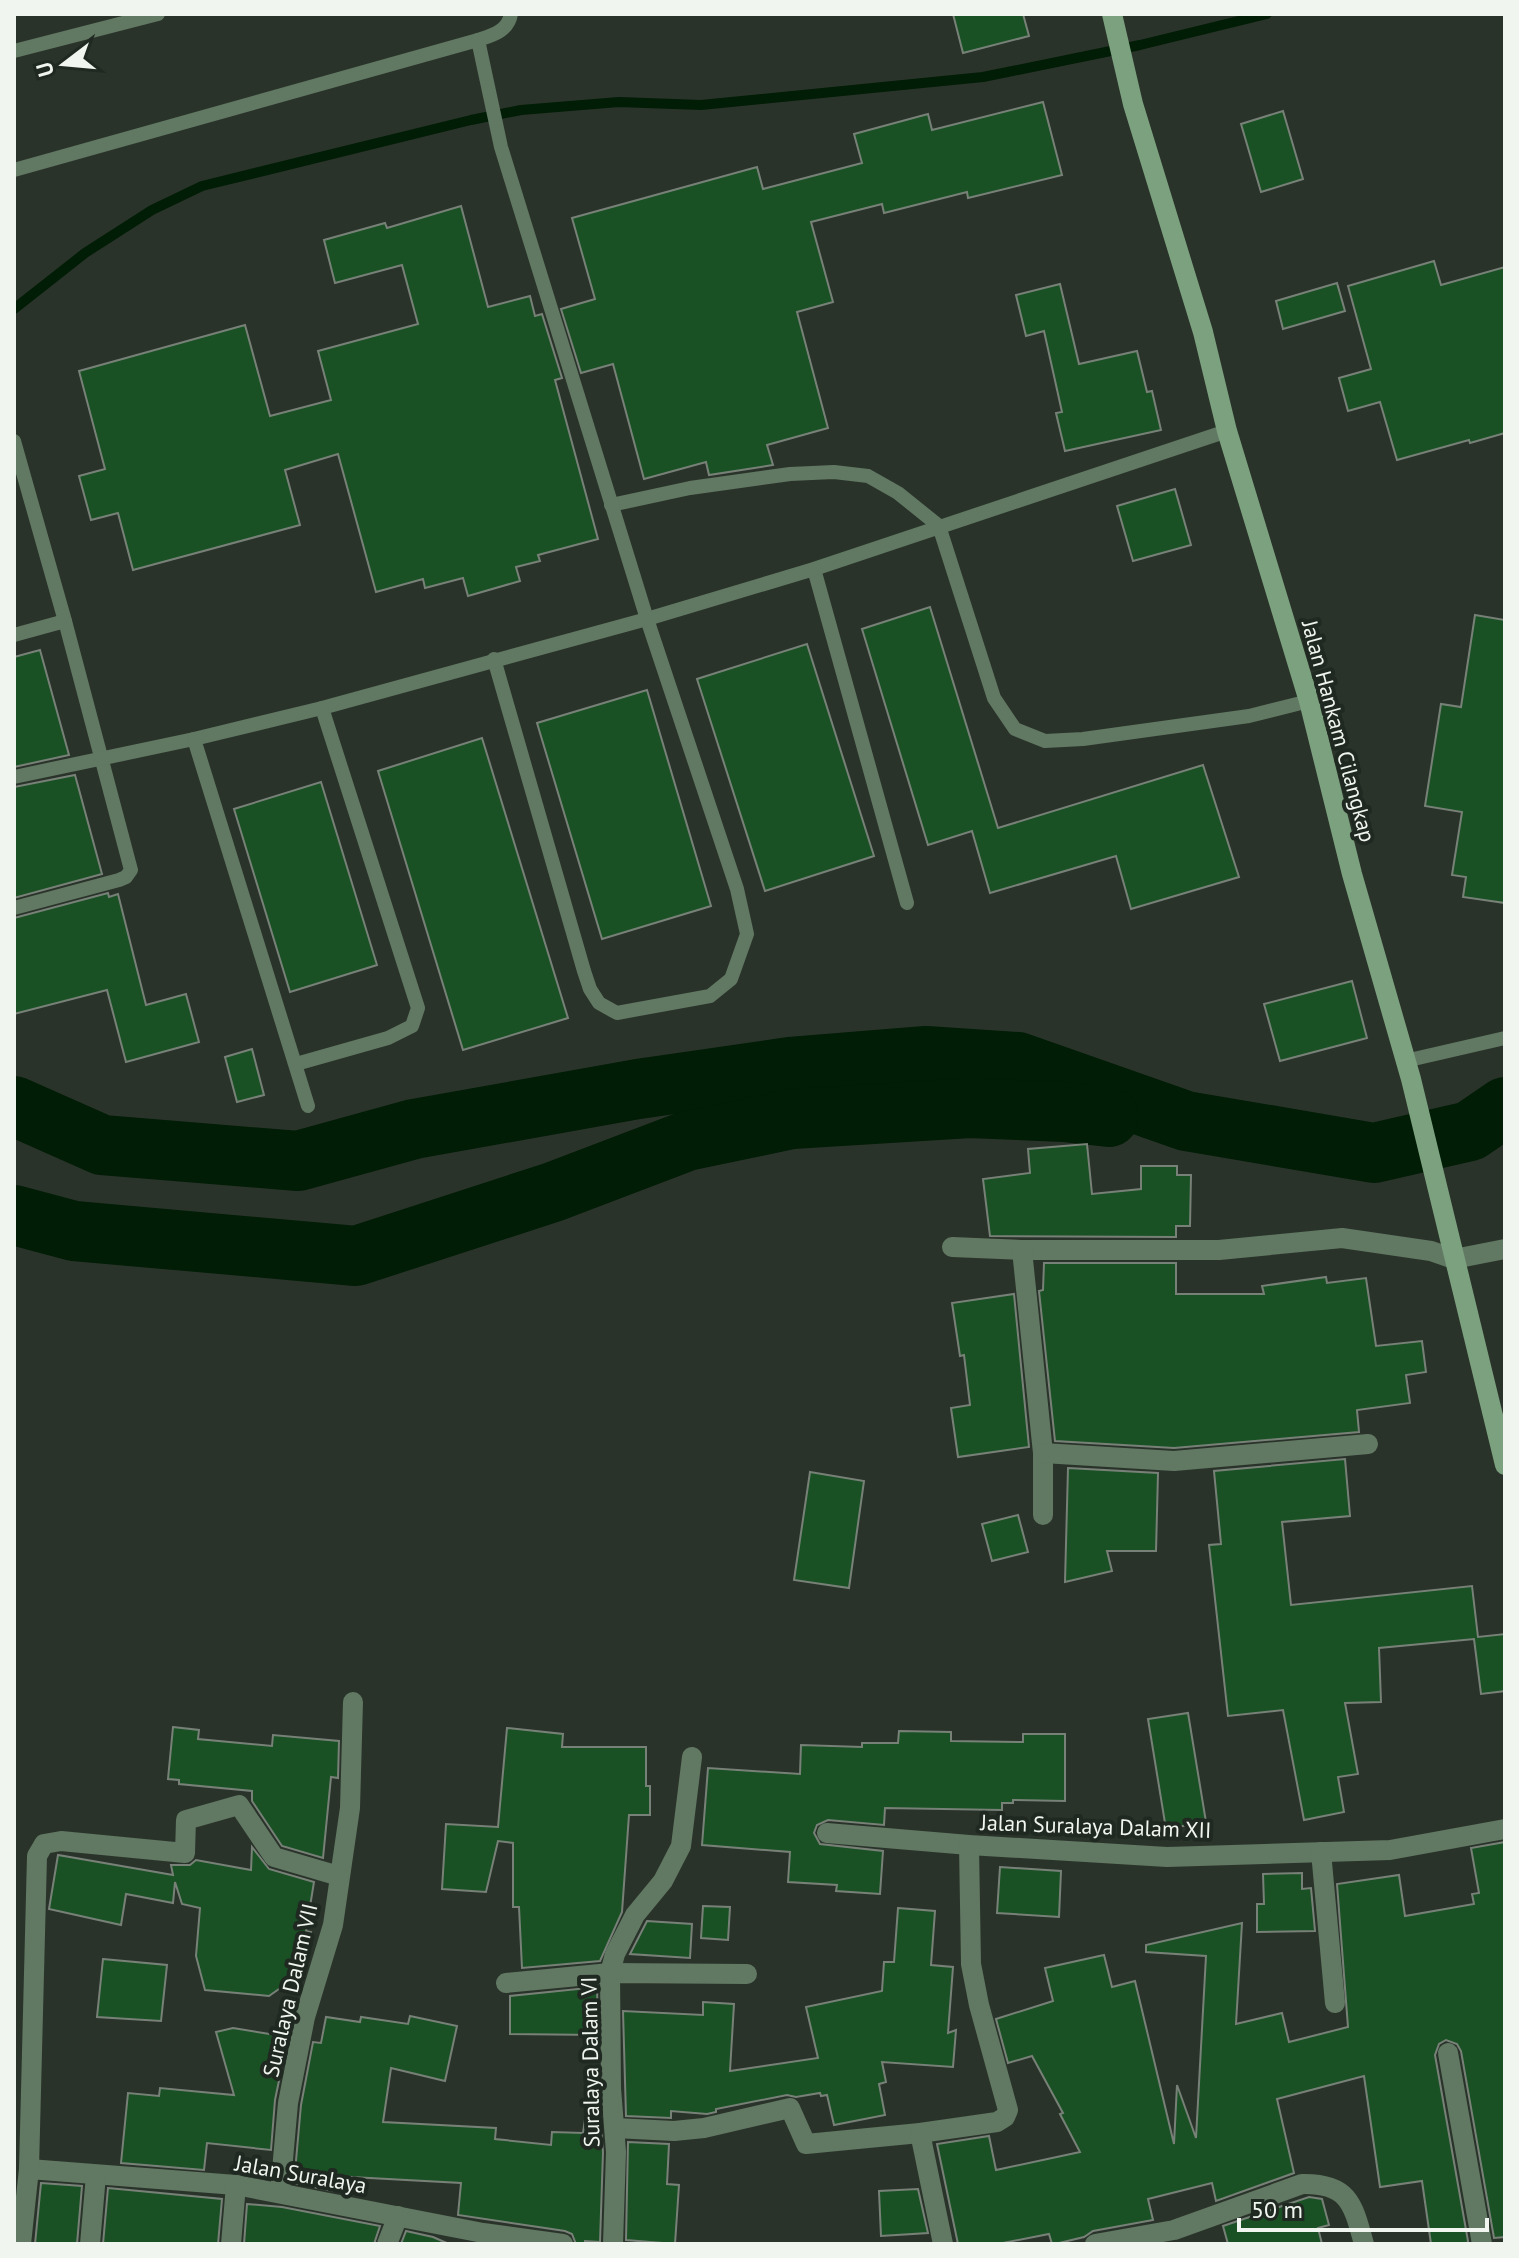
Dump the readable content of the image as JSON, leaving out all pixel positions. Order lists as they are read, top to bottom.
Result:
{
  "streets": {
    "street": [
      "Jalan Hankam Cilangkap",
      "Jalan Suralaya Dalam XII",
      "Suralaya Dalam VII",
      "Suralaya Dalam VI",
      "Jalan Suralaya"
    ]
  },
  "crossings": [
    ["Suralaya Dalam VII", "Jalan Suralaya"]
  ],
  "scale_bar": "50 m",
  "north": "left"
}
